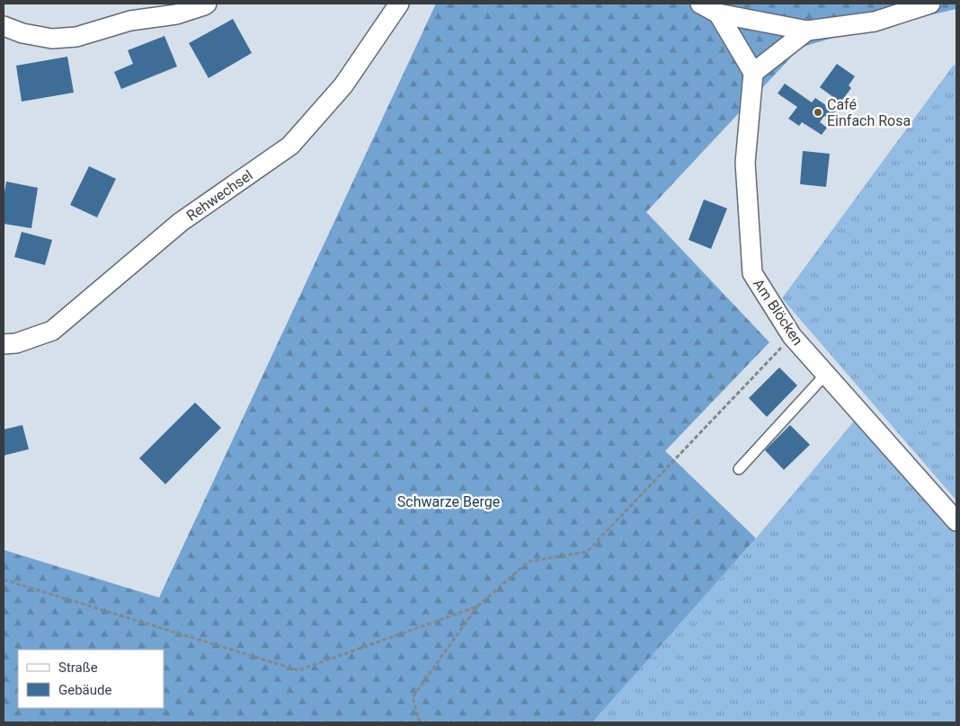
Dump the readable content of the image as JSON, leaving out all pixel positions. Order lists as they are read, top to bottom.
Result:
{
  "streets": {
    "street": ["Rehwechsel", "Am Blöcken"]
  },
  "parks": ["Schwarze Berge"],
  "places": ["Café Einfach Rosa"],
  "legend": ["Straße", "Gebäude"]
}
